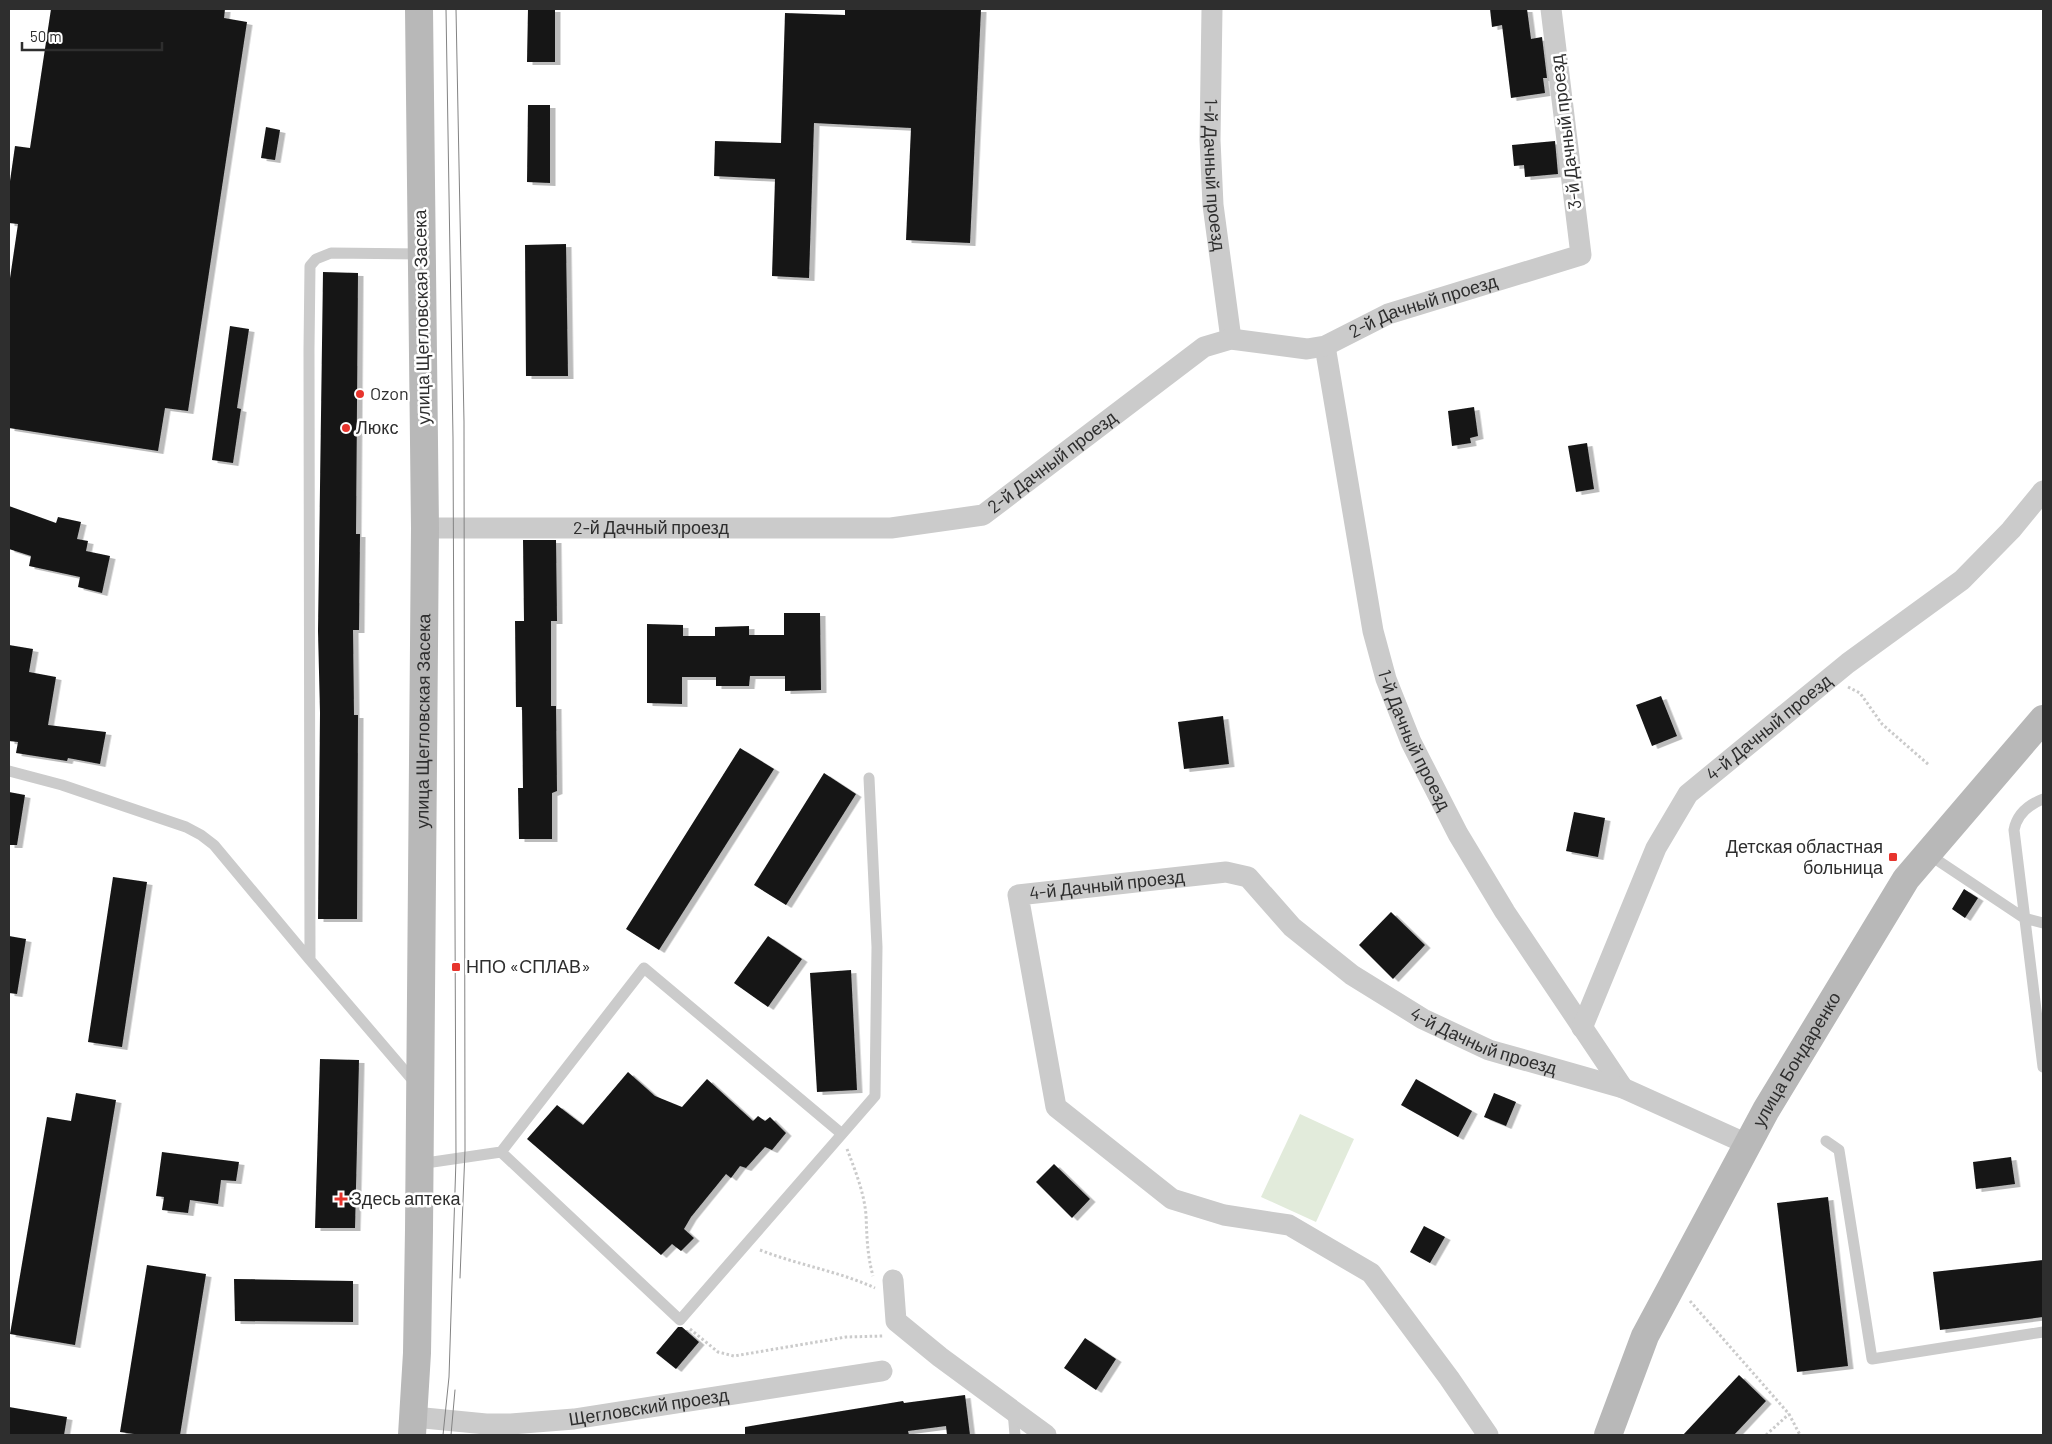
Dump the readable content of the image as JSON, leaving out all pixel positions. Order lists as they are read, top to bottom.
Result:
{
  "streets": {
    "street": [
      "3-й Дачный проезд",
      "1-й Дачный проезд",
      "2-й Дачный проезд",
      "улица Щегловская Засека",
      "4-й Дачный проезд",
      "улица Бондаренко",
      "Щегловский проезд"
    ]
  },
  "crossings": [
    ["3-й Дачный проезд", "2-й Дачный проезд"],
    ["1-й Дачный проезд", "2-й Дачный проезд"],
    ["1-й Дачный проезд", "4-й Дачный проезд"],
    ["2-й Дачный проезд", "улица Щегловская Засека"],
    ["улица Щегловская Засека", "Щегловский проезд"],
    ["4-й Дачный проезд", "улица Бондаренко"]
  ],
  "places": {
    "other": ["Ozon", "Люкс"],
    "transit": ["Детская областная больница", "НПО «СПЛАВ»"],
    "health": ["Здесь аптека"]
  },
  "scale_bar": "50 m"
}
